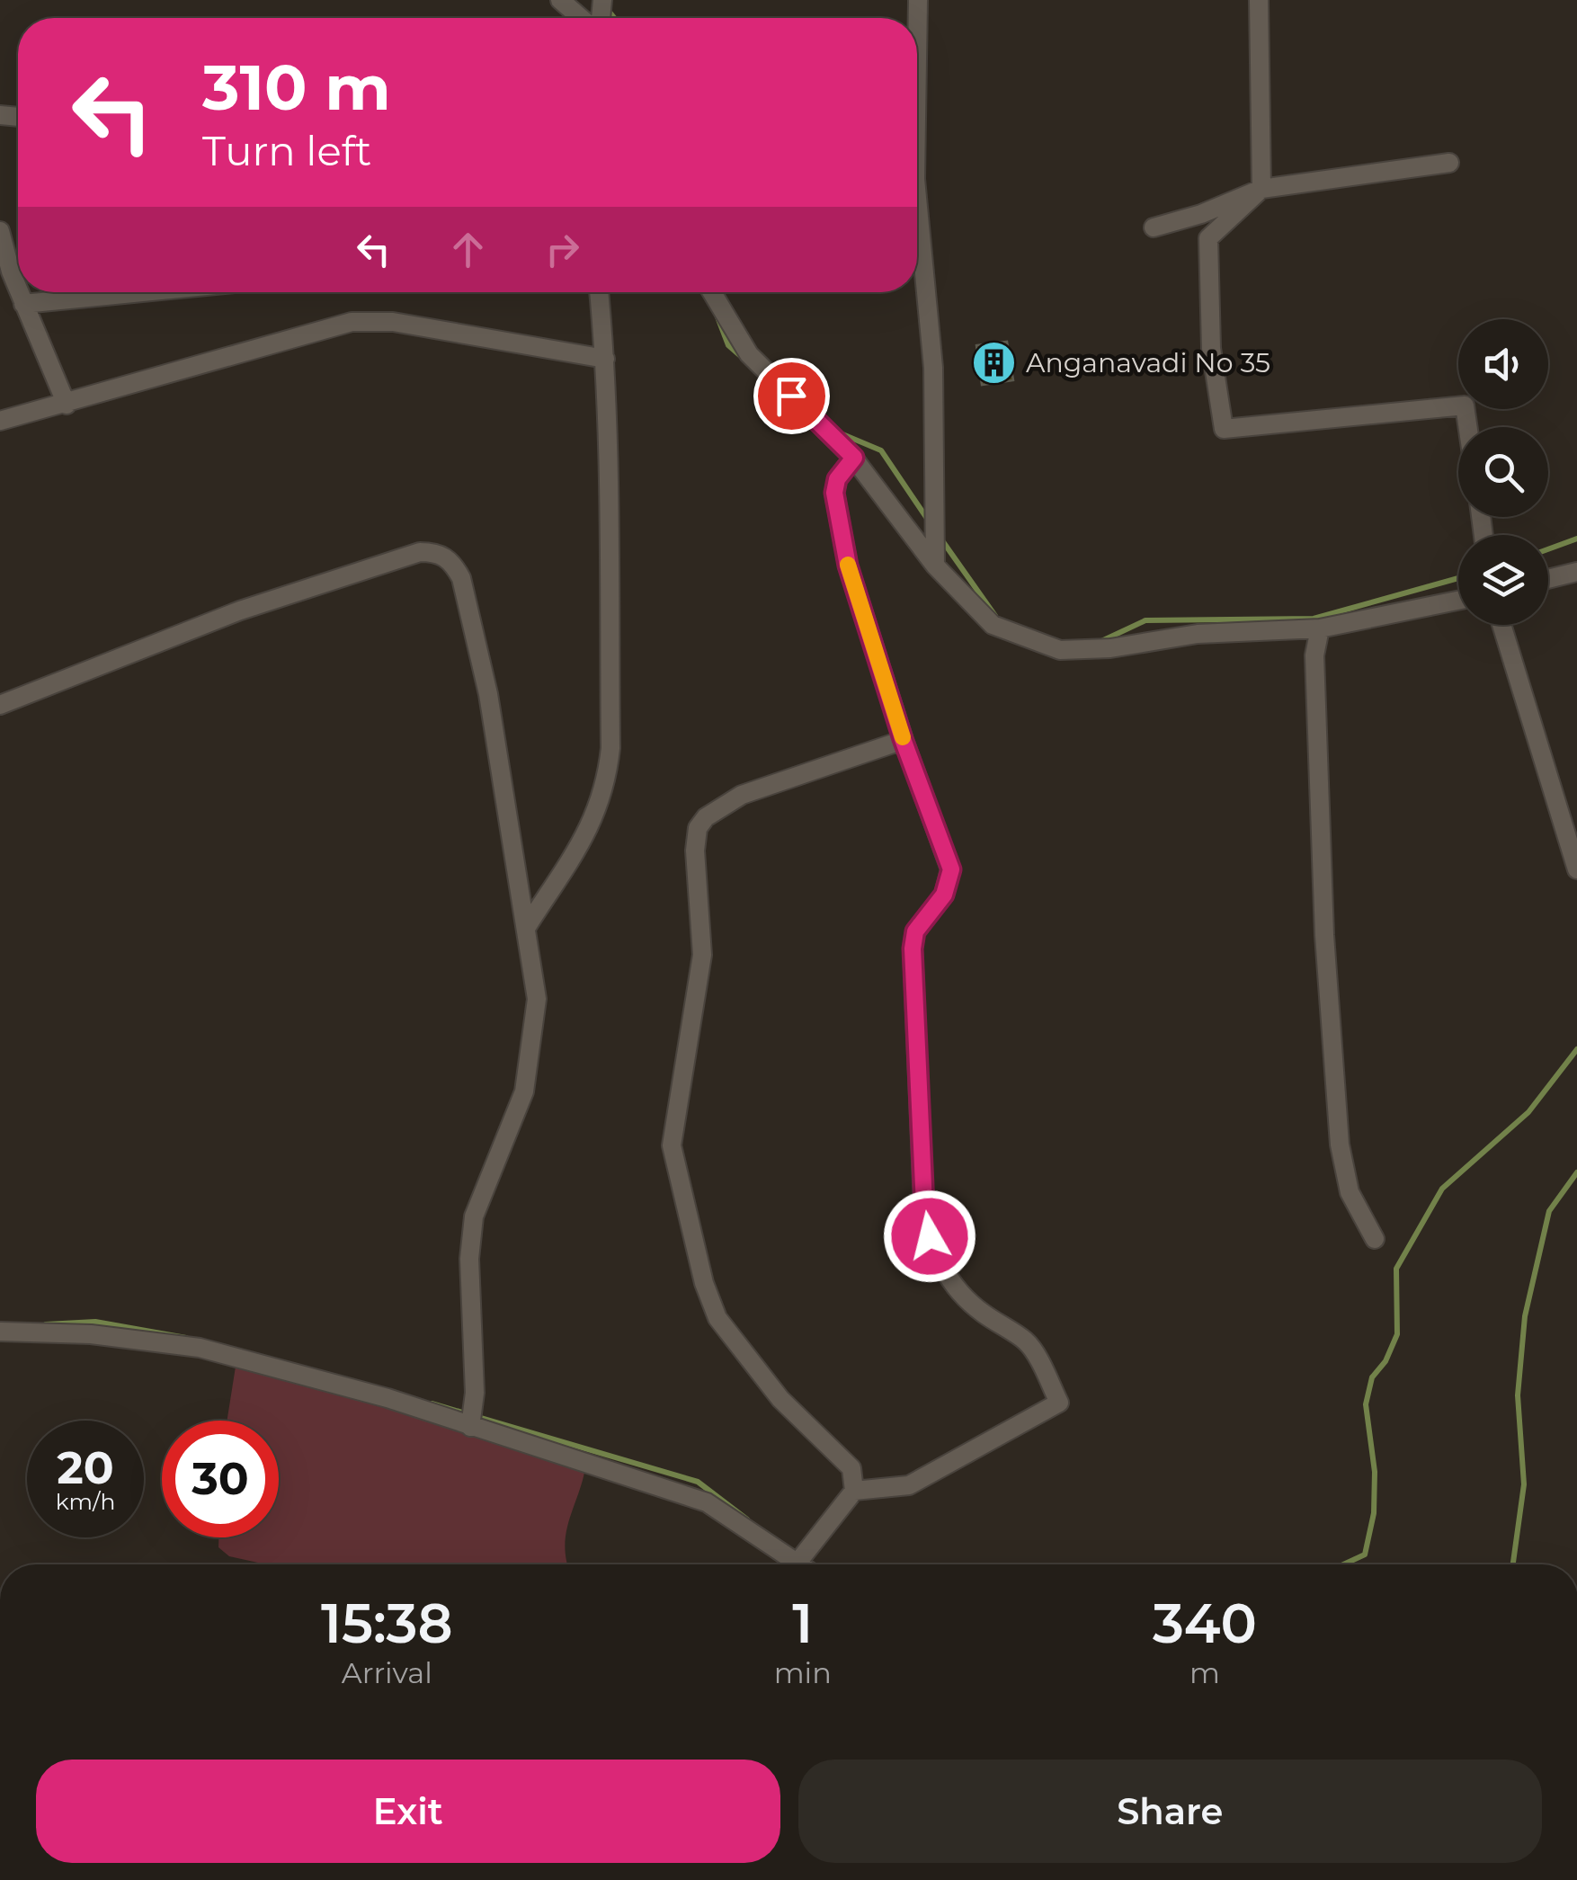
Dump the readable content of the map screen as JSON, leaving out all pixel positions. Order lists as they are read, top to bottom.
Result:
{
  "places": {
    "building": ["Anganavadi No 35"]
  },
  "page": {
    "turn": ["310 m", "Turn left"],
    "speed": "20 km/h",
    "limit": "30",
    "eta": [
      "15:38",
      "Arrival",
      "1",
      "min",
      "340",
      "m"
    ],
    "buttons": ["Exit", "Share"]
  }
}
